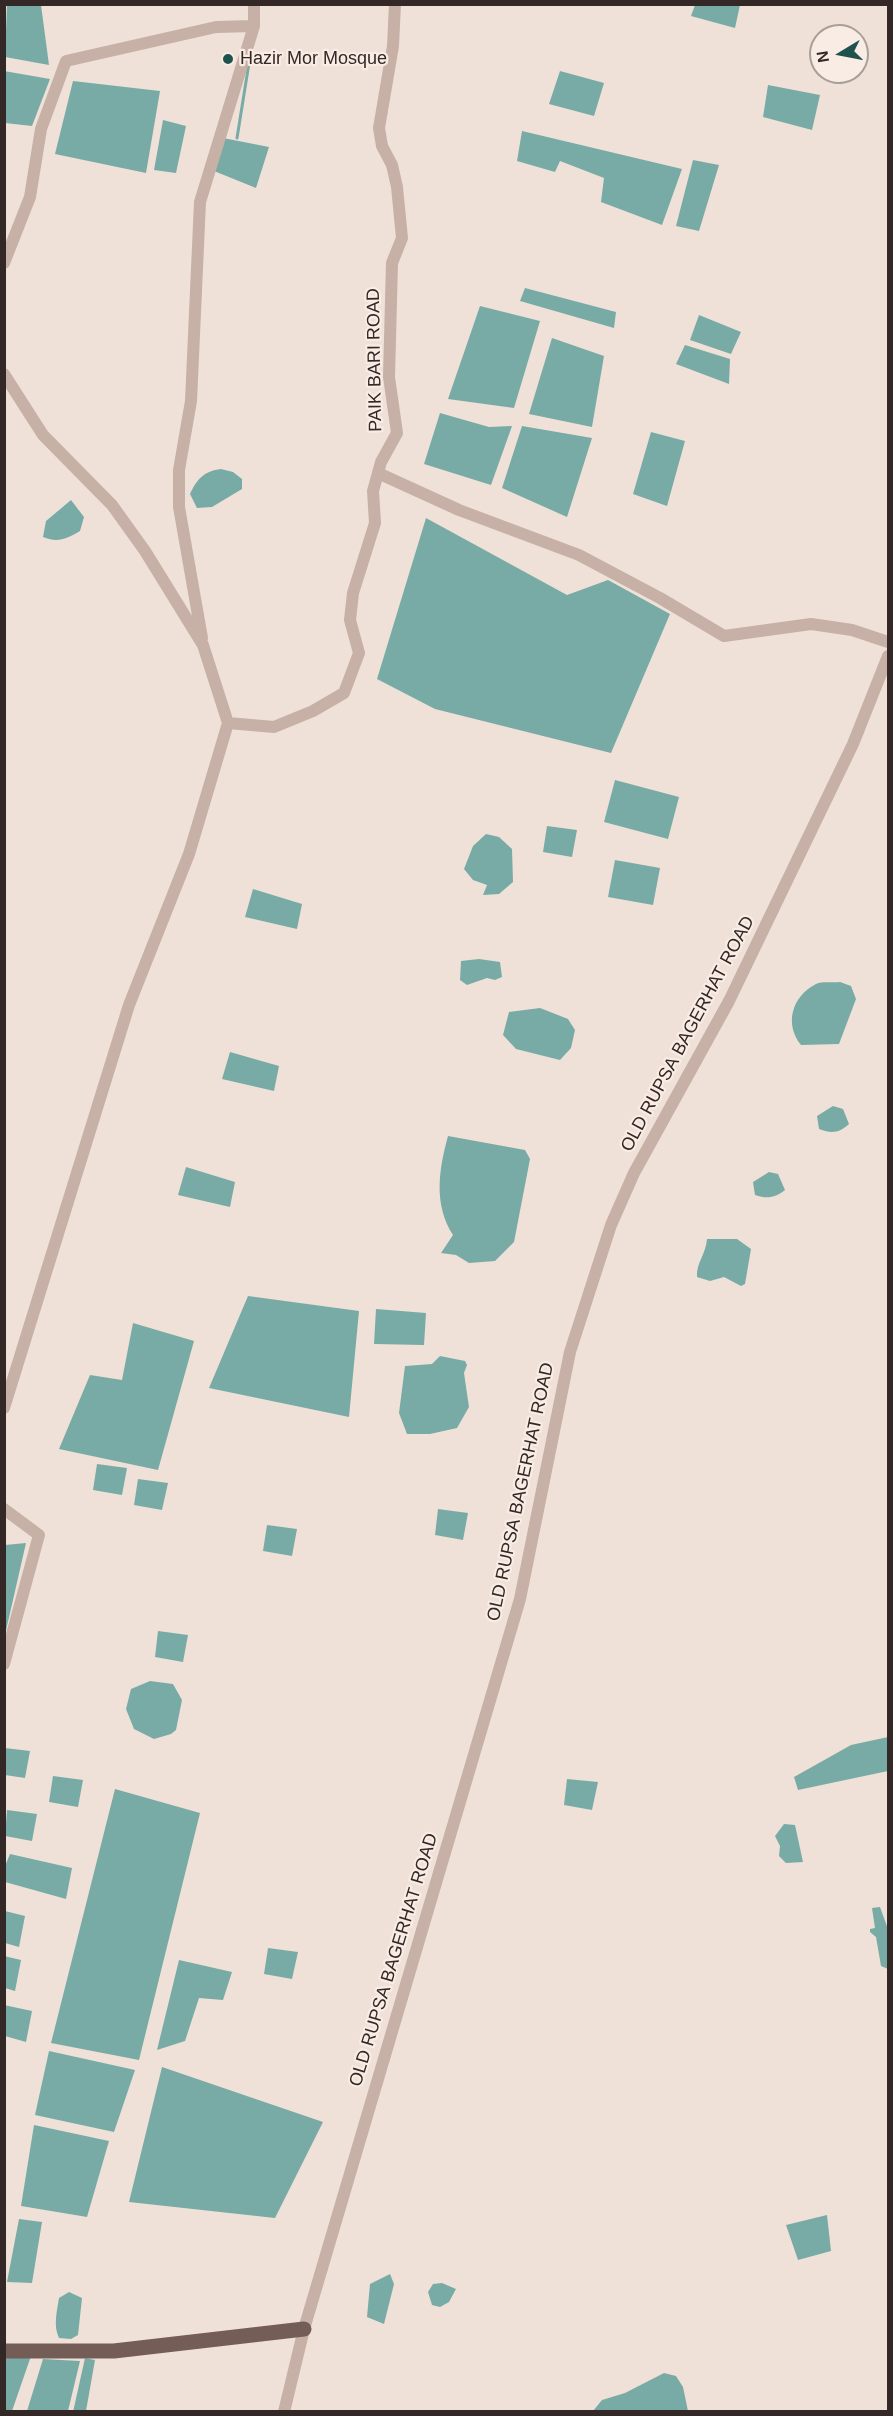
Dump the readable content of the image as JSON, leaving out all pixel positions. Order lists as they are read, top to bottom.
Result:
{
  "streets": {
    "street": ["PAIK BARI ROAD", "OLD RUPSA BAGERHAT ROAD"]
  },
  "places": ["Hazir Mor Mosque"],
  "north": "left"
}
